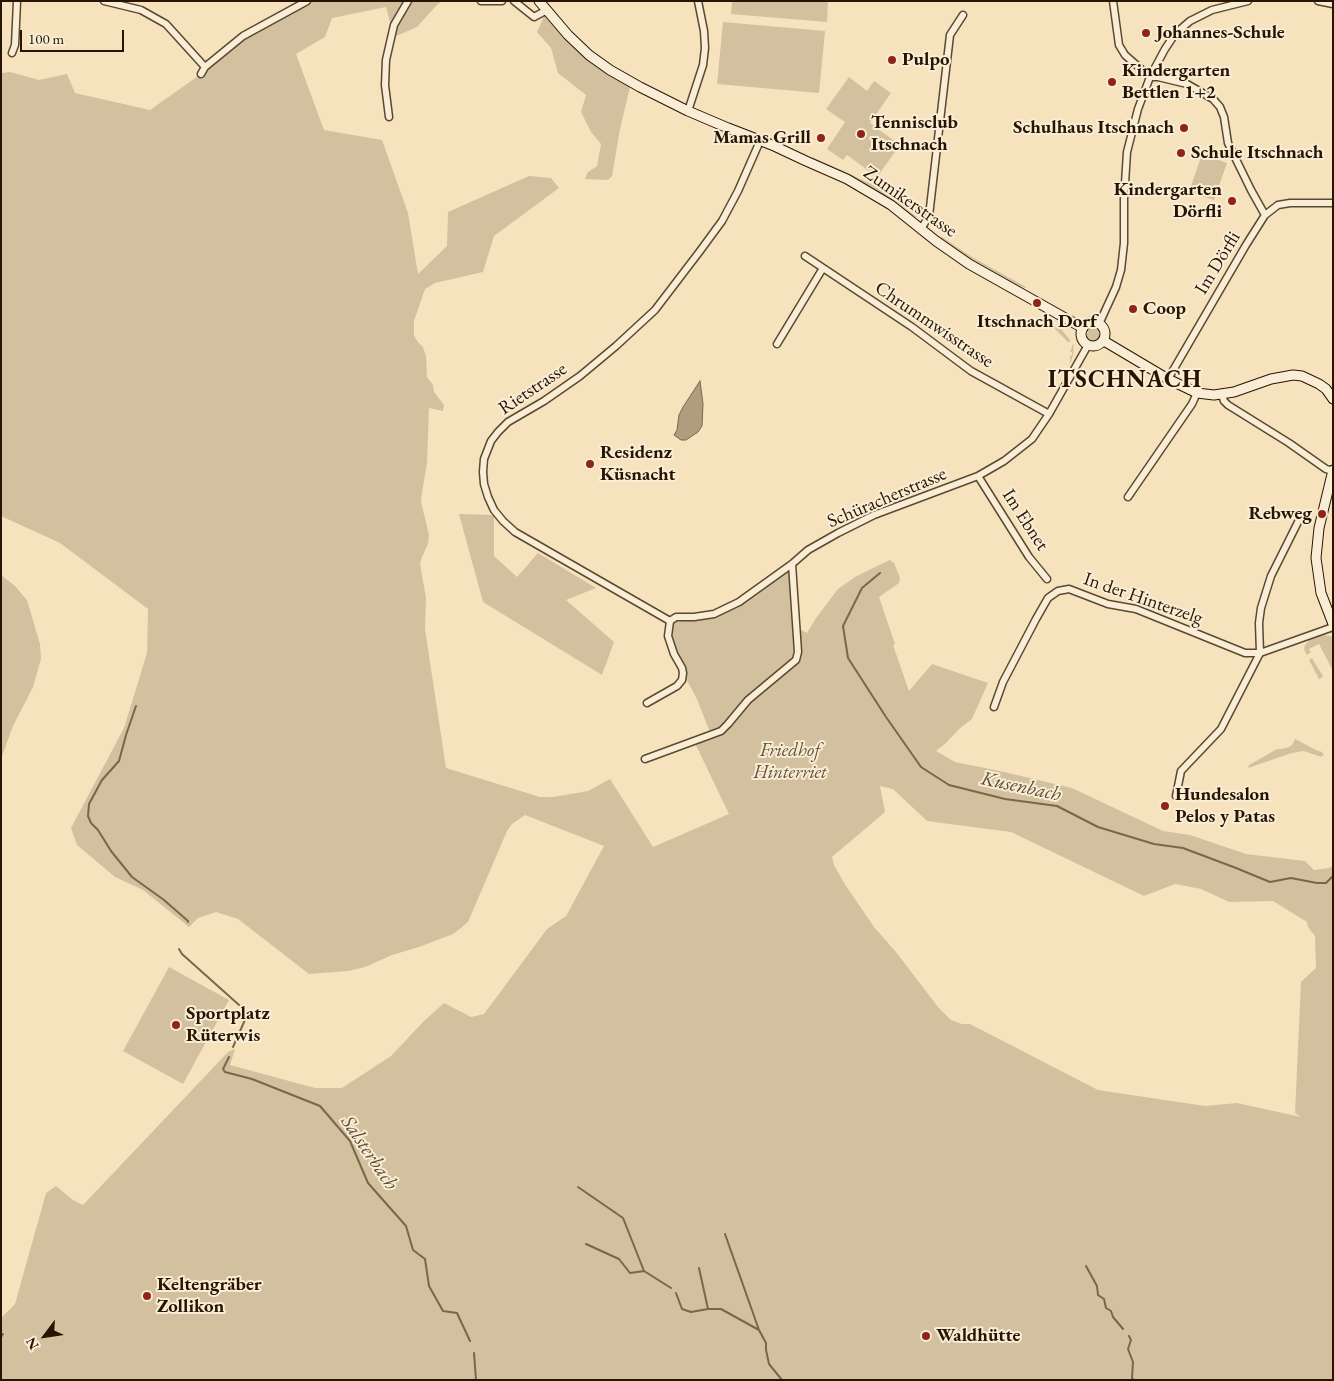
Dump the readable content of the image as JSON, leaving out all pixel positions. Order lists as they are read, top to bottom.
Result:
{
  "streets": {
    "main road": ["Zumikerstrasse"],
    "street": [
      "Im Dörfli",
      "Chrummwisstrasse",
      "Rietstrasse",
      "Schüracherstrasse",
      "Im Ebnet",
      "In der Hinterzelg"
    ]
  },
  "crossings": [
    ["Zumikerstrasse", "Rietstrasse"],
    ["Zumikerstrasse", "Schüracherstrasse"],
    ["Chrummwisstrasse", "Schüracherstrasse"],
    ["Rietstrasse", "Schüracherstrasse"],
    ["Schüracherstrasse", "Im Ebnet"]
  ],
  "districts": ["ITSCHNACH"],
  "water": ["Kusenbach", "Salsterbach"],
  "parks": ["Friedhof Hinterriet"],
  "places": [
    "Johannes-Schule",
    "Pulpo",
    "Kindergarten Bettlen 1+2",
    "Schulhaus Itschnach",
    "Tennisclub Itschnach",
    "Mamas Grill",
    "Schule Itschnach",
    "Kindergarten Dörfli",
    "Itschnach Dorf",
    "Coop",
    "Residenz Küsnacht",
    "Rebweg",
    "Hundesalon Pelos y Patas",
    "Sportplatz Rüterwis",
    "Keltengräber Zollikon",
    "Waldhütte"
  ],
  "scale_bar": "100 m",
  "north": "bottom left"
}
